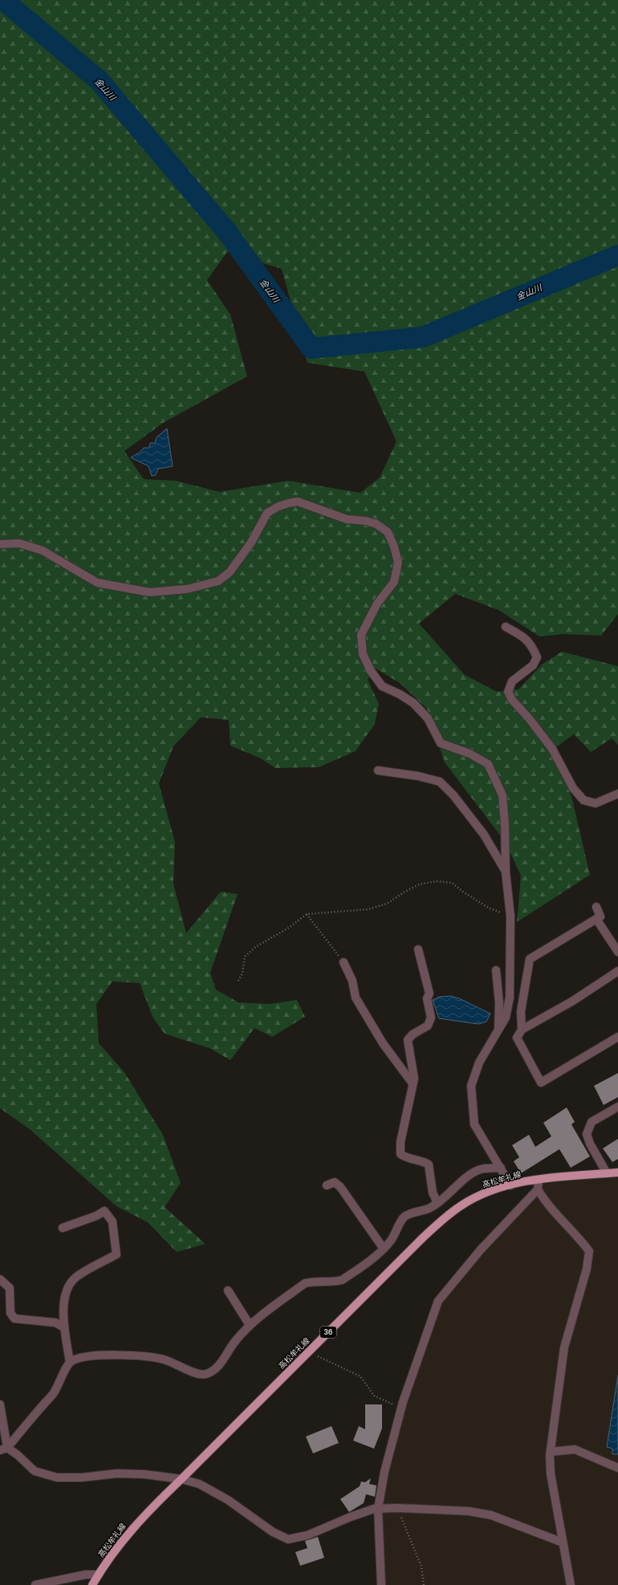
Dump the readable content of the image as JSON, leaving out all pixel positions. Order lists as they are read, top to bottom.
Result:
{
  "streets": {
    "main road": ["高松牟礼線", "36"]
  },
  "water": ["金山川"]
}
